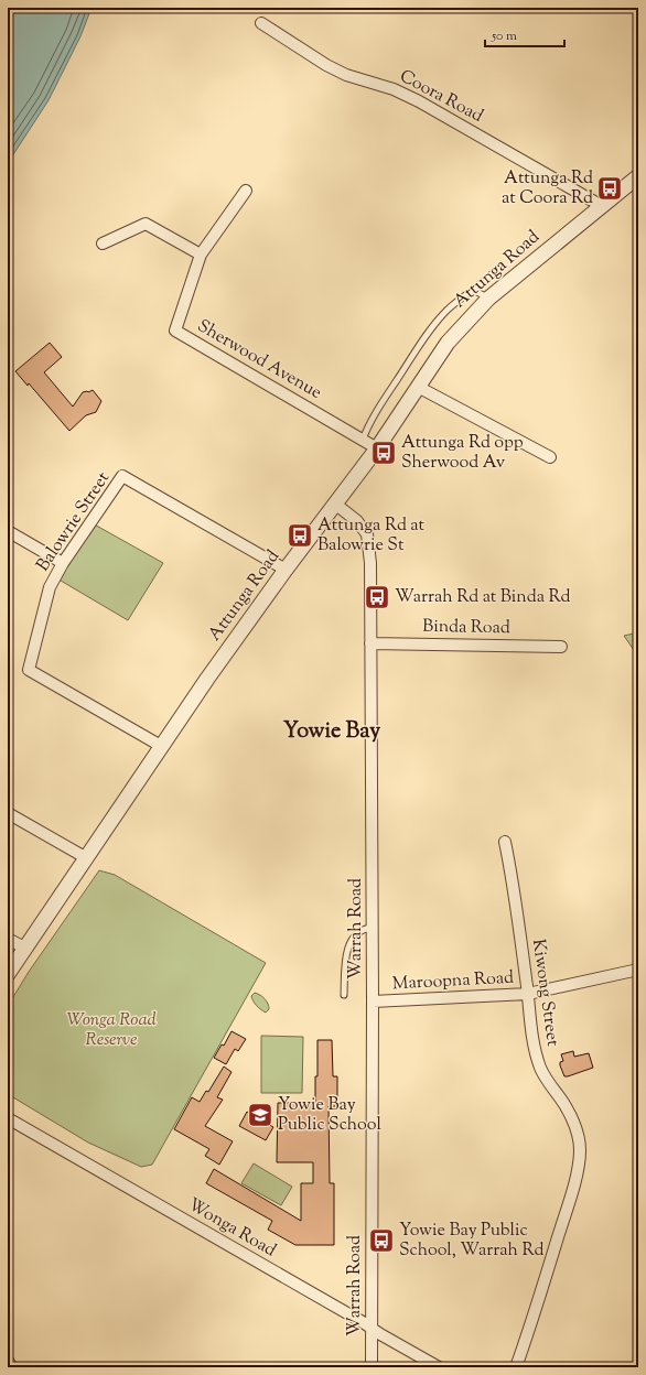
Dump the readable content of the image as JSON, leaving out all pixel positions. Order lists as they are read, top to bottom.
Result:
{
  "streets": {
    "street": [
      "Coora Road",
      "Attunga Road",
      "Sherwood Avenue",
      "Balowrie Street",
      "Binda Road",
      "Warrah Road",
      "Maroopna Road",
      "Kiwong Street",
      "Wonga Road"
    ]
  },
  "crossings": [
    ["Coora Road", "Attunga Road"],
    ["Attunga Road", "Sherwood Avenue"],
    ["Attunga Road", "Balowrie Street"],
    ["Attunga Road", "Warrah Road"],
    ["Binda Road", "Warrah Road"],
    ["Warrah Road", "Maroopna Road"],
    ["Warrah Road", "Wonga Road"],
    ["Maroopna Road", "Kiwong Street"]
  ],
  "districts": ["Yowie Bay"],
  "parks": ["Wonga Road Reserve"],
  "places": {
    "bus stop": [
      "Attunga Rd at Coora Rd",
      "Attunga Rd opp Sherwood Av",
      "Attunga Rd at Balowrie St",
      "Warrah Rd at Binda Rd",
      "Yowie Bay Public School, Warrah Rd"
    ],
    "school or university": ["Yowie Bay Public School"]
  },
  "scale_bar": "50 m"
}
